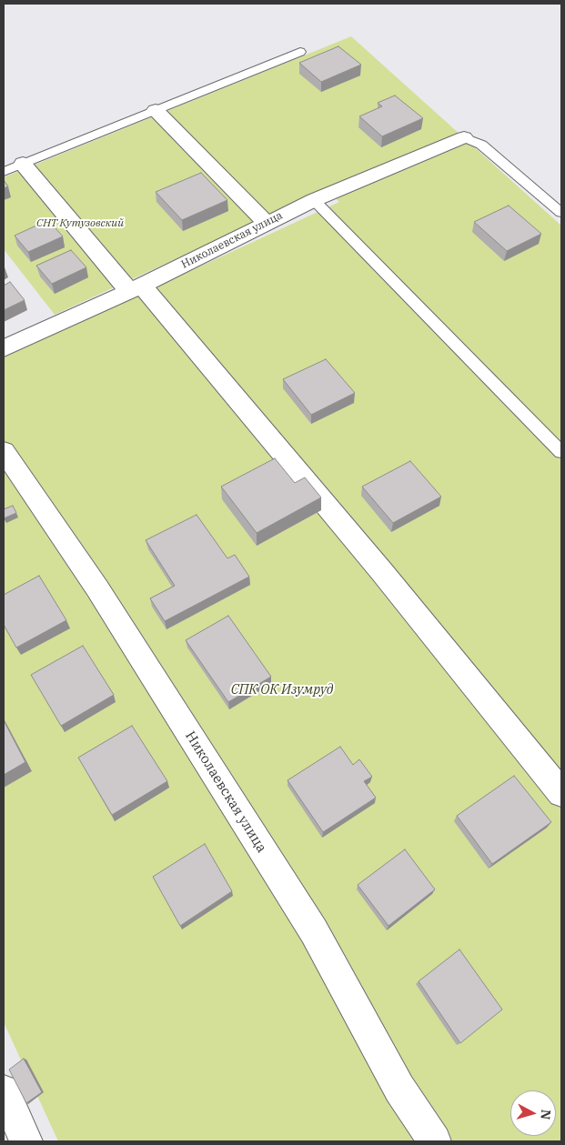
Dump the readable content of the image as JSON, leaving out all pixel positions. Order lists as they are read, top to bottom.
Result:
{
  "streets": {
    "street": ["Николаевская улица"]
  },
  "parks": ["СНТ Кутузовский", "СПК ОК Изумруд"],
  "north": "right"
}
